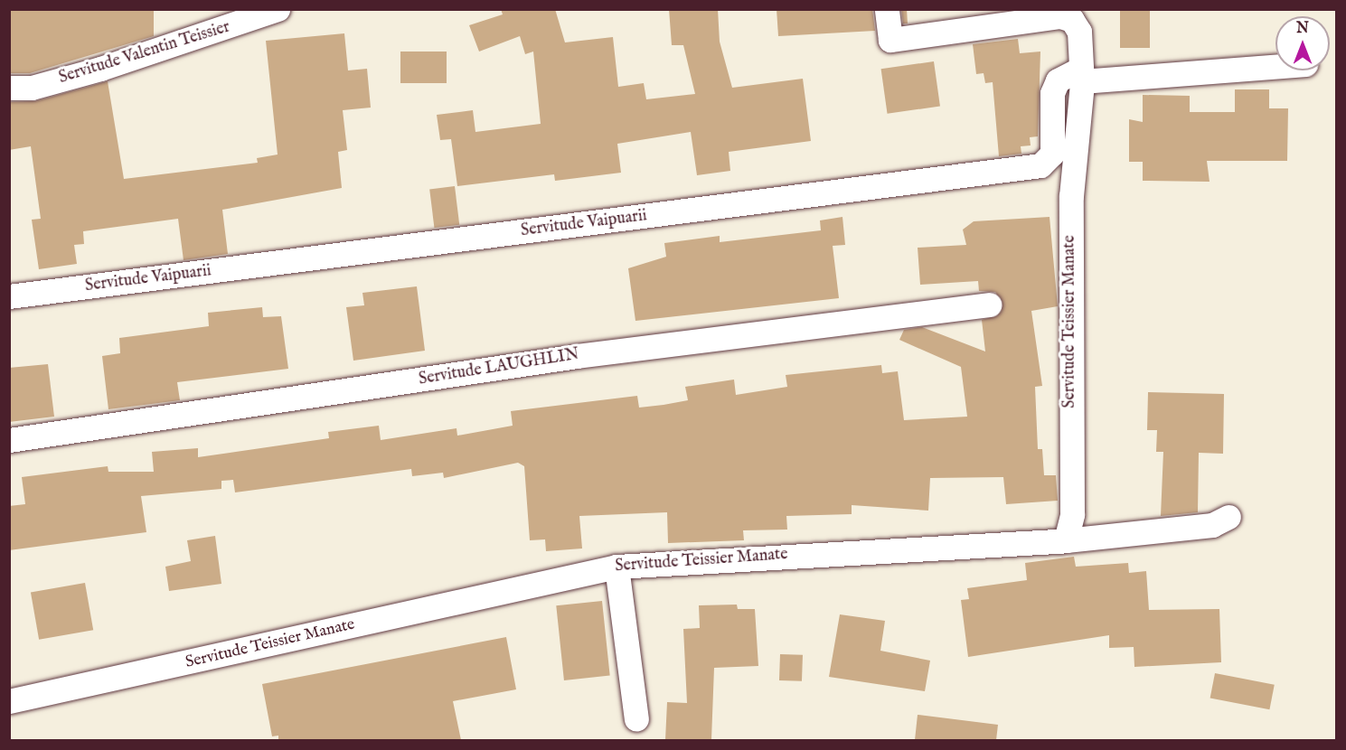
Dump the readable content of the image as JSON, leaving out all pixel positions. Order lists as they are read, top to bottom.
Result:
{
  "streets": {
    "street": [
      "Servitude Valentin Teissier",
      "Servitude Vaipuarii",
      "Servitude Teissier Manate",
      "Servitude LAUGHLIN"
    ]
  },
  "crossings": [
    ["Servitude Vaipuarii", "Servitude Teissier Manate"]
  ],
  "north": "top"
}
